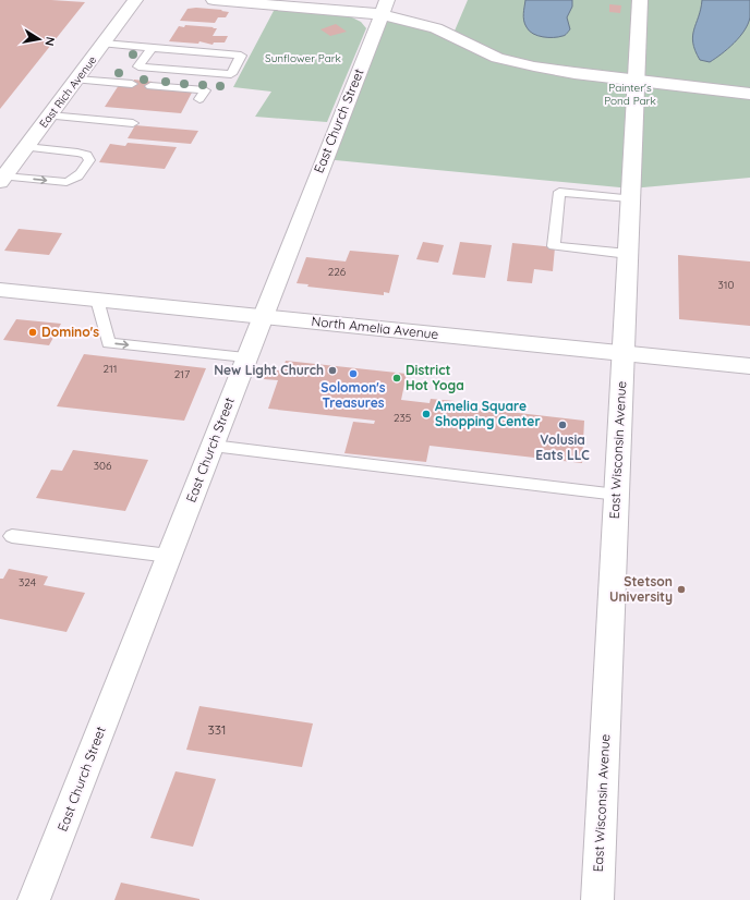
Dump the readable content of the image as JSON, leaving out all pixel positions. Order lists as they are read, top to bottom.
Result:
{
  "streets": {
    "street": [
      "East Rich Avenue",
      "East Church Street",
      "North Amelia Avenue",
      "East Wisconsin Avenue"
    ]
  },
  "crossings": [
    ["East Church Street", "North Amelia Avenue"],
    ["North Amelia Avenue", "East Wisconsin Avenue"]
  ],
  "parks": ["Sunflower Park", "Painter's Pond Park"],
  "places": [
    "Domino's",
    "New Light Church",
    "Solomon's Treasures",
    "District Hot Yoga",
    "Amelia Square Shopping Center",
    "Volusia Eats LLC",
    "Stetson University"
  ],
  "house_numbers": [
    "226",
    "310",
    "211",
    "217",
    "235",
    "306",
    "324",
    "331"
  ],
  "north": "right"
}
